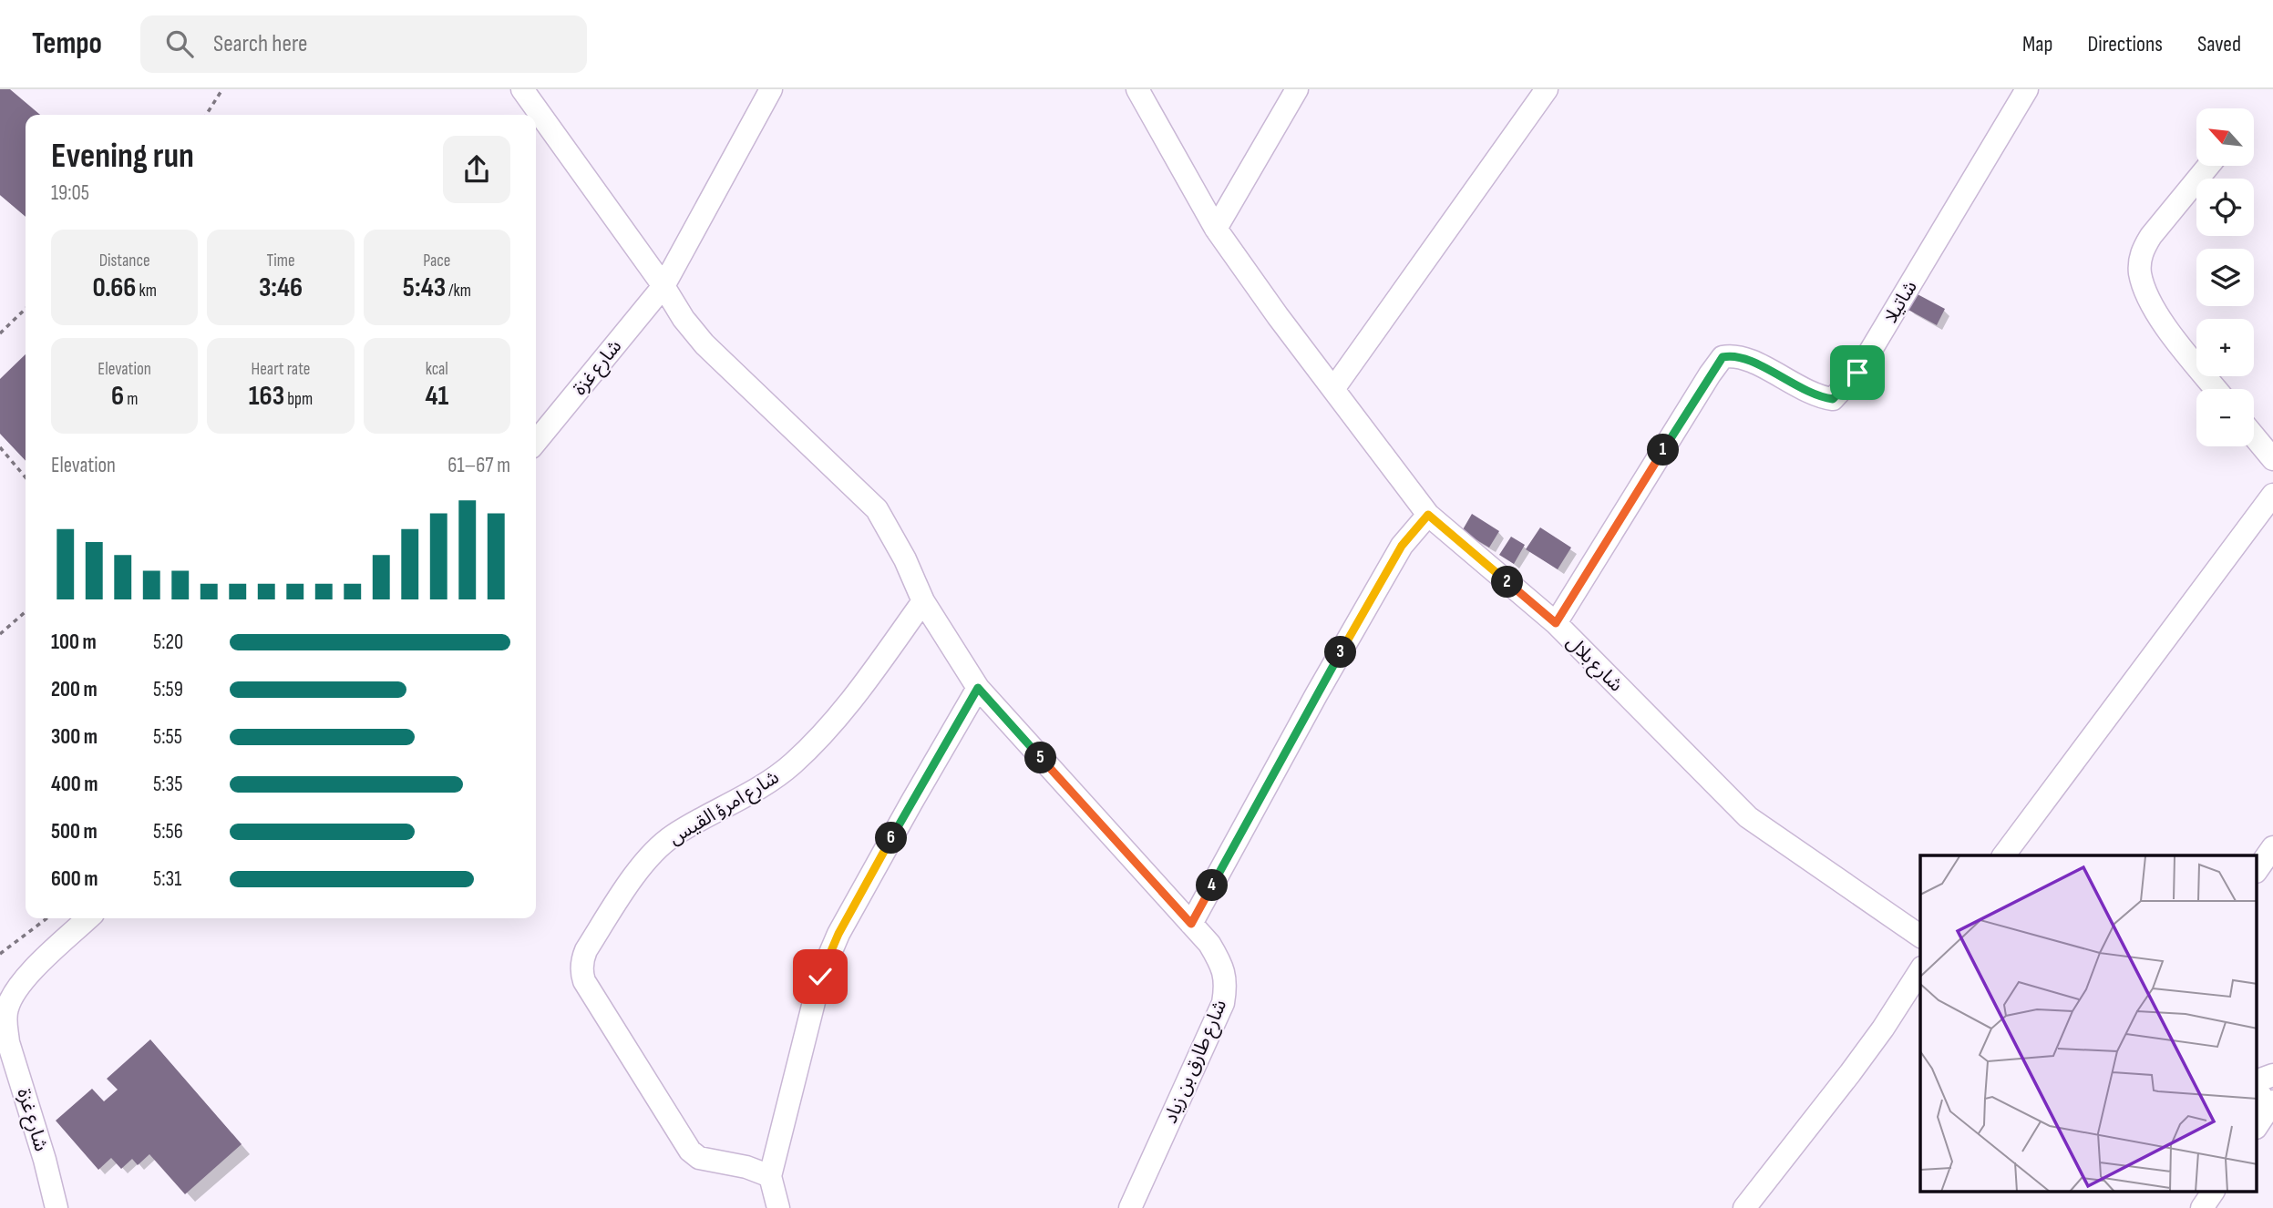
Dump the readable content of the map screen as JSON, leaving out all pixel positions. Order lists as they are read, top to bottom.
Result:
{
  "streets": {
    "street": [
      "شاتيلا",
      "شارع غزة",
      "شارع بلال",
      "شارع امرؤ القيس",
      "شارع طارق بن زياد"
    ]
  },
  "crossings": [
    ["شاتيلا", "شارع بلال"],
    ["شارع غزة", "شارع طارق بن زياد"],
    ["شارع امرؤ القيس", "شارع طارق بن زياد"]
  ],
  "north": "top left",
  "page": {
    "header": "Tempo",
    "search": "Search here",
    "nav": ["Map", "Directions", "Saved"],
    "map_buttons": ["+", "−"],
    "heading": ["Evening run", "19:05"],
    "stats": [
      ["Distance", "0.66 km"],
      ["Time", "3:46"],
      ["Pace", "5:43 /km"],
      ["Elevation", "6 m"],
      ["Heart rate", "163 bpm"],
      ["kcal", "41"]
    ],
    "pins": [
      "1",
      "2",
      "3",
      "5",
      "6",
      "4"
    ],
    "chart": ["Elevation", "61–67 m"],
    "list": [
      {
        "name": "100 m",
        "note": "5:20"
      },
      {
        "name": "200 m",
        "note": "5:59"
      },
      {
        "name": "300 m",
        "note": "5:55"
      },
      {
        "name": "400 m",
        "note": "5:35"
      },
      {
        "name": "500 m",
        "note": "5:56"
      },
      {
        "name": "600 m",
        "note": "5:31"
      }
    ]
  }
}
